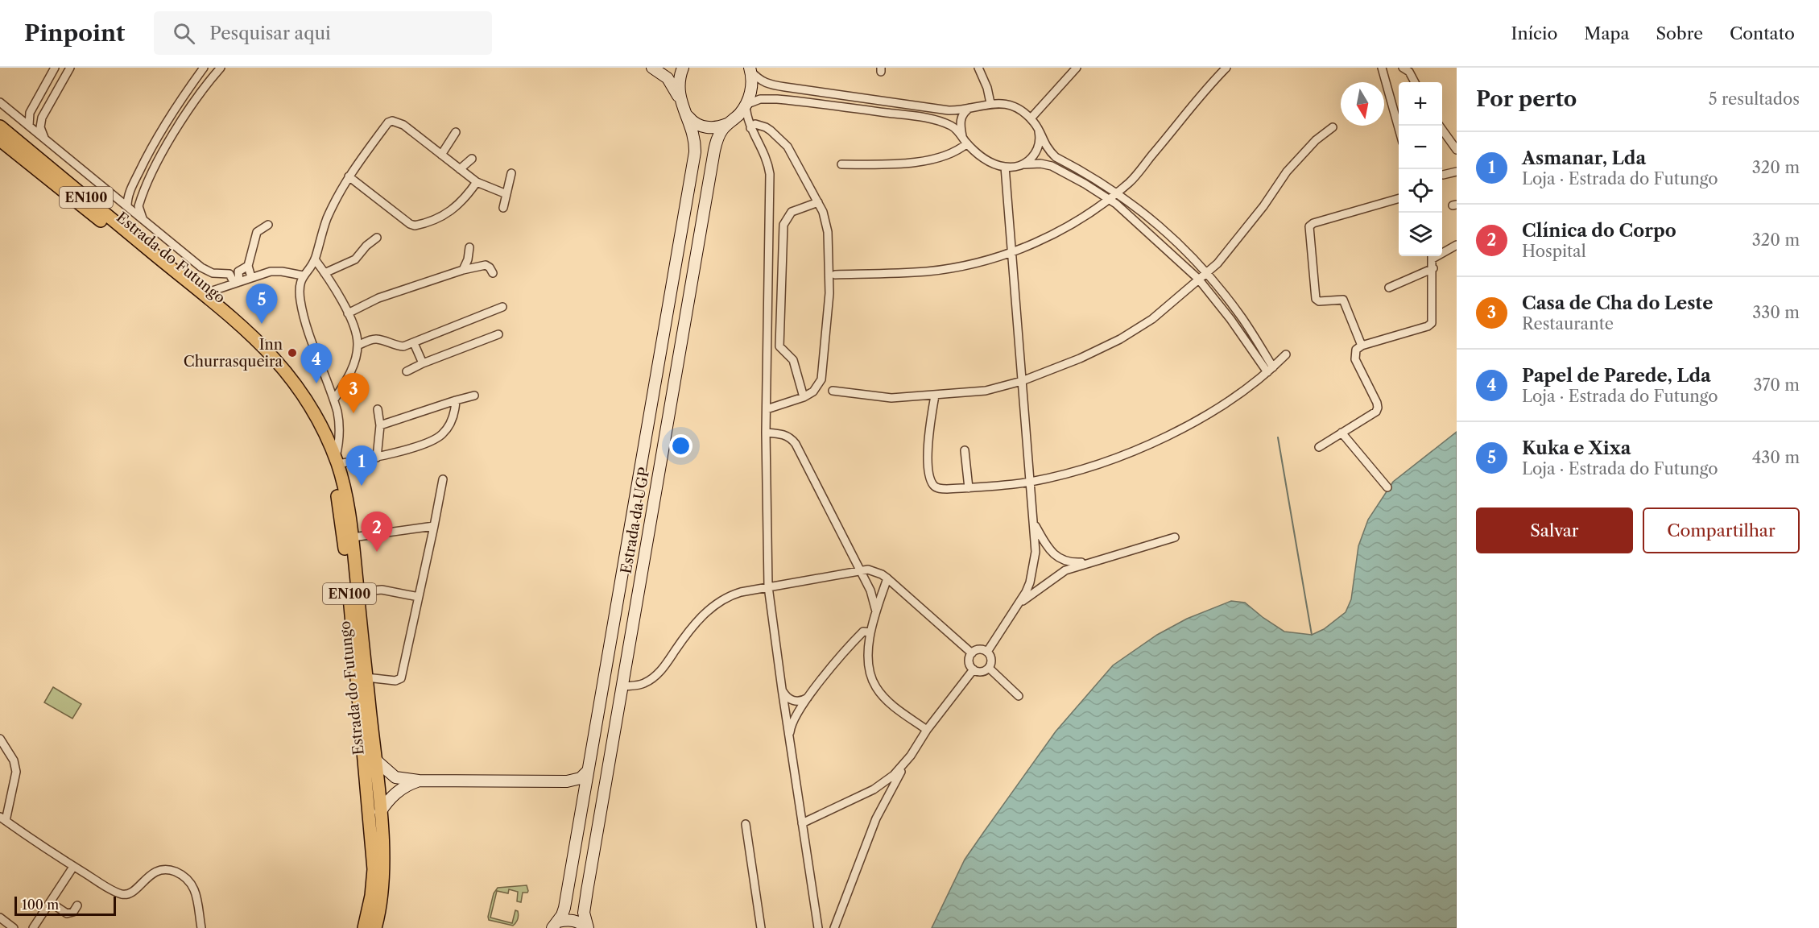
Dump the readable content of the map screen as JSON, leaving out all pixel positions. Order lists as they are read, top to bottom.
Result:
{
  "streets": {
    "main road": ["EN100", "Estrada do Futungo", "Estrada da UGP"]
  },
  "places": ["Inn Churrasqueira"],
  "scale_bar": "100 m",
  "north": "bottom",
  "page": {
    "header": "Pinpoint",
    "search": "Pesquisar aqui",
    "nav": [
      "Início",
      "Mapa",
      "Sobre",
      "Contato"
    ],
    "heading": ["Por perto", "5 resultados"],
    "map_buttons": ["+", "−"],
    "list": [
      {
        "mark": "1",
        "name": "Asmanar, Lda",
        "note": "Loja · Estrada do Futungo",
        "value": "320 m"
      },
      {
        "mark": "2",
        "name": "Clínica do Corpo",
        "note": "Hospital",
        "value": "320 m"
      },
      {
        "mark": "3",
        "name": "Casa de Cha do Leste",
        "note": "Restaurante",
        "value": "330 m"
      },
      {
        "mark": "4",
        "name": "Papel de Parede, Lda",
        "note": "Loja · Estrada do Futungo",
        "value": "370 m"
      },
      {
        "mark": "5",
        "name": "Kuka e Xixa",
        "note": "Loja · Estrada do Futungo",
        "value": "430 m"
      }
    ],
    "pins": [
      "5",
      "4",
      "3",
      "1",
      "2"
    ],
    "buttons": ["Salvar", "Compartilhar"],
    "scale": "100 m"
  }
}
